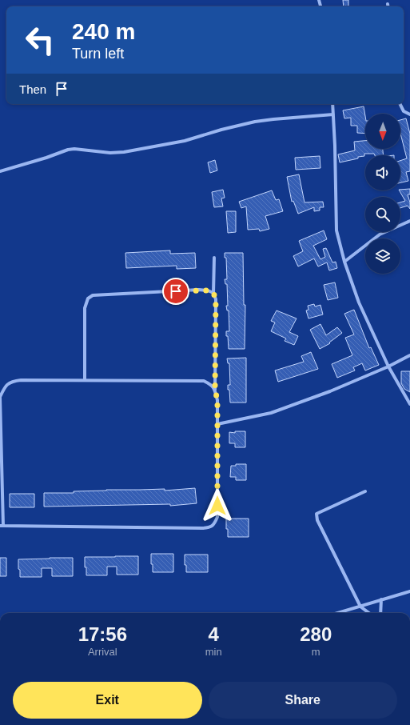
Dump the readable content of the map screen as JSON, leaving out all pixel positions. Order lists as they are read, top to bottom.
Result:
{
  "north": "bottom",
  "page": {
    "turn": ["240 m", "Turn left"],
    "then": "Then",
    "eta": [
      "17:56",
      "Arrival",
      "4",
      "min",
      "280",
      "m"
    ],
    "buttons": ["Exit", "Share"]
  }
}
